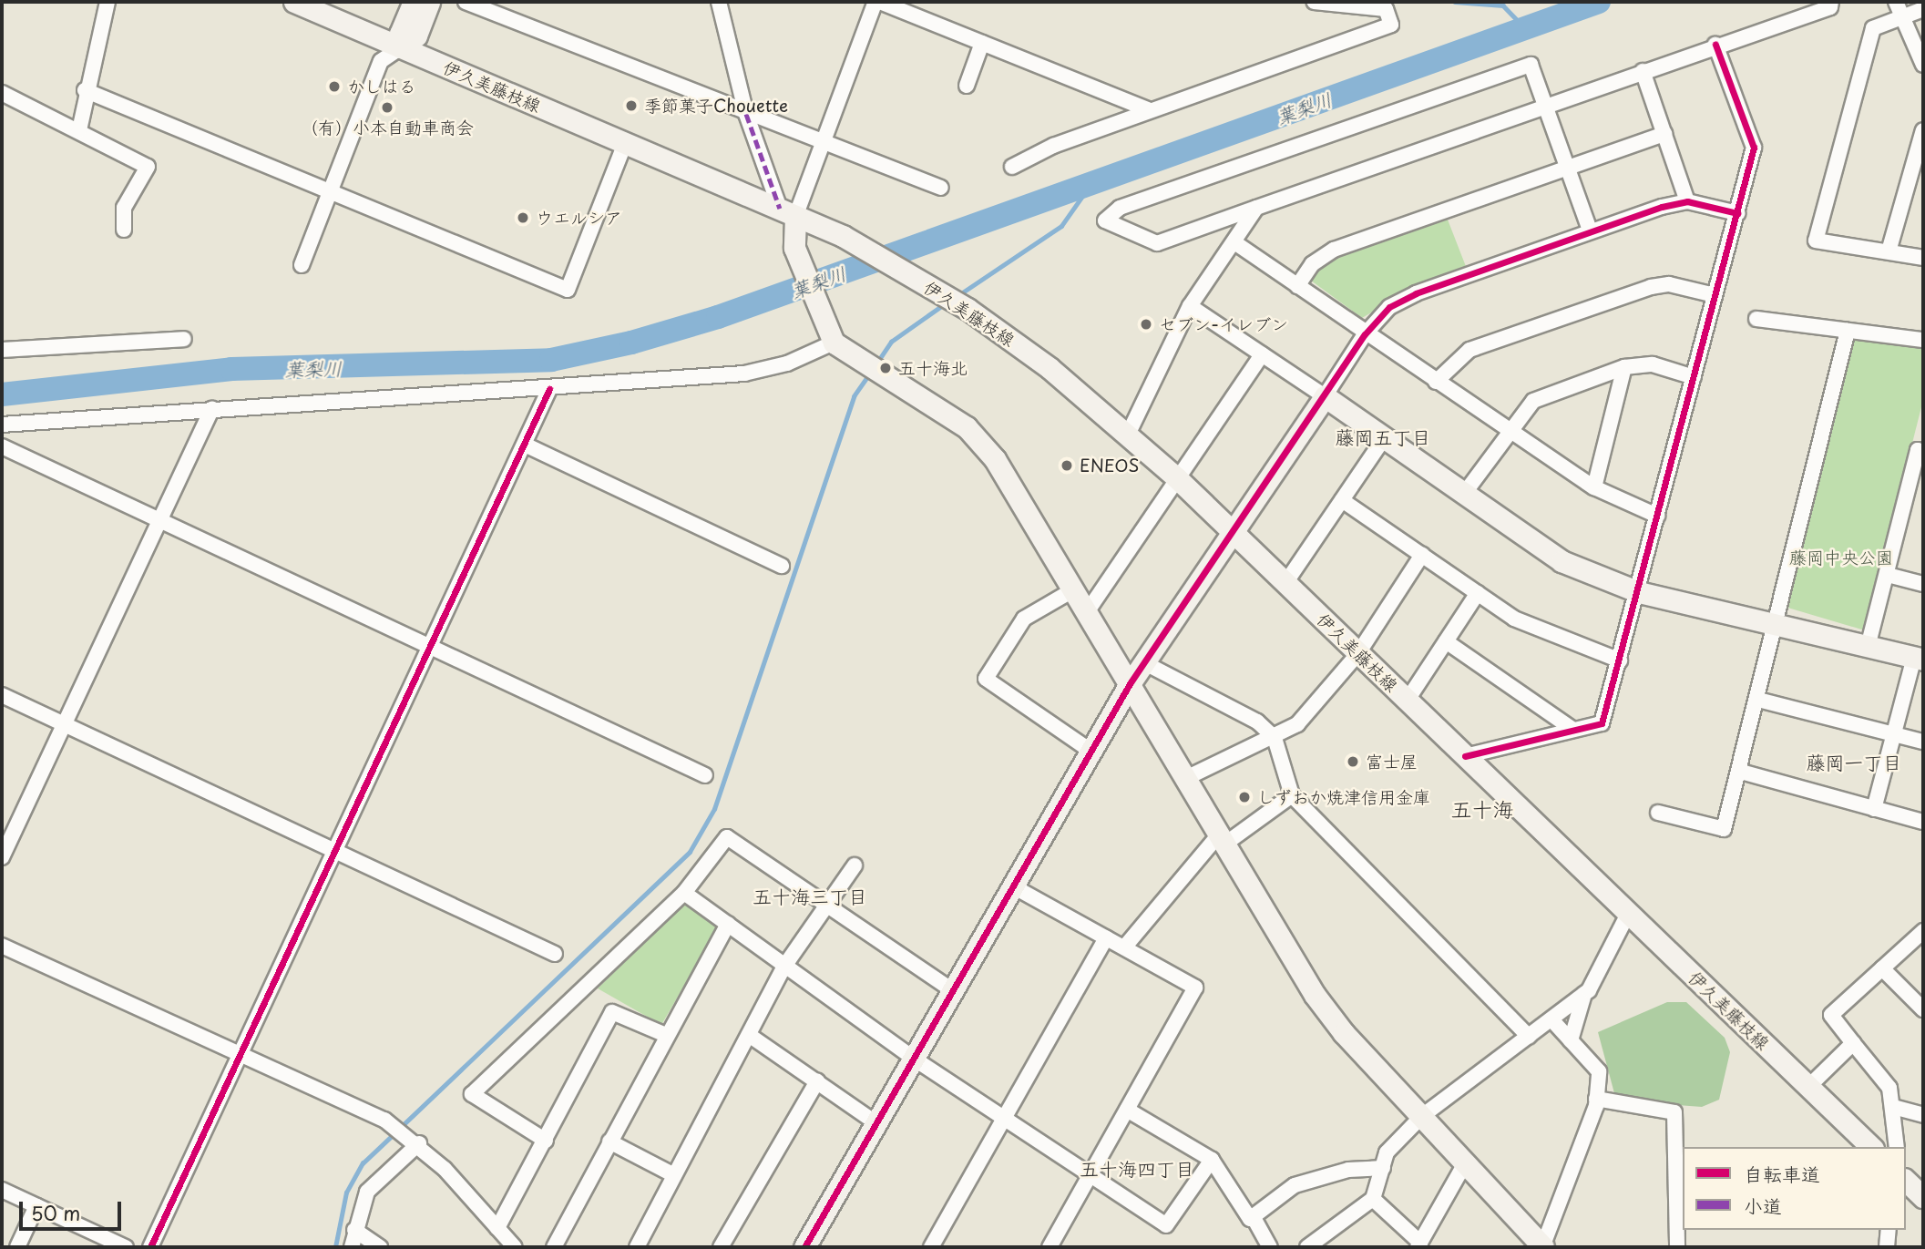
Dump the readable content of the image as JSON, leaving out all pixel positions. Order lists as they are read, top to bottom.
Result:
{
  "streets": {
    "main road": ["伊久美藤枝線"]
  },
  "districts": [
    "藤岡五丁目",
    "藤岡一丁目",
    "五十海",
    "五十海三丁目",
    "五十海四丁目"
  ],
  "water": ["葉梨川"],
  "parks": ["藤岡中央公園"],
  "places": [
    "かしはる",
    "季節菓子Chouette",
    "（有）小本自動車商会",
    "ウエルシア",
    "セブン-イレブン",
    "五十海北",
    "ENEOS",
    "富士屋",
    "しずおか焼津信用金庫"
  ],
  "legend": ["自転車道", "小道"],
  "scale_bar": "50 m"
}
